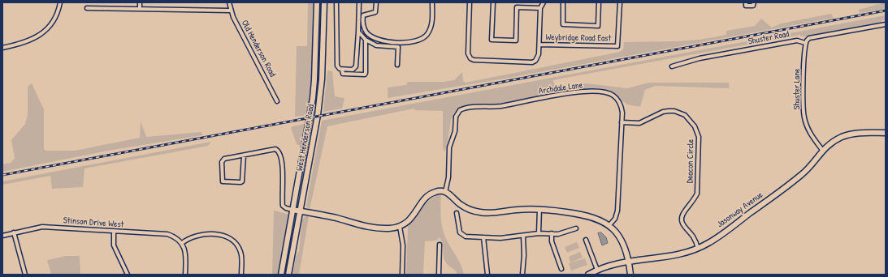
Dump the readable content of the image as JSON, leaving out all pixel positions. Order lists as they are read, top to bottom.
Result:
{
  "streets": {
    "street": [
      "Weybridge Road East",
      "Shuster Road",
      "Old Henderson Road",
      "Archdale Lane",
      "Shuster Lane",
      "West Henderson Road",
      "Deacon Circle",
      "Jasonway Avenue",
      "Stinson Drive West"
    ]
  },
  "crossings": [
    ["Shuster Road", "Shuster Lane"],
    ["Archdale Lane", "Deacon Circle"],
    ["Shuster Lane", "Jasonway Avenue"],
    ["Deacon Circle", "Jasonway Avenue"]
  ]
}
